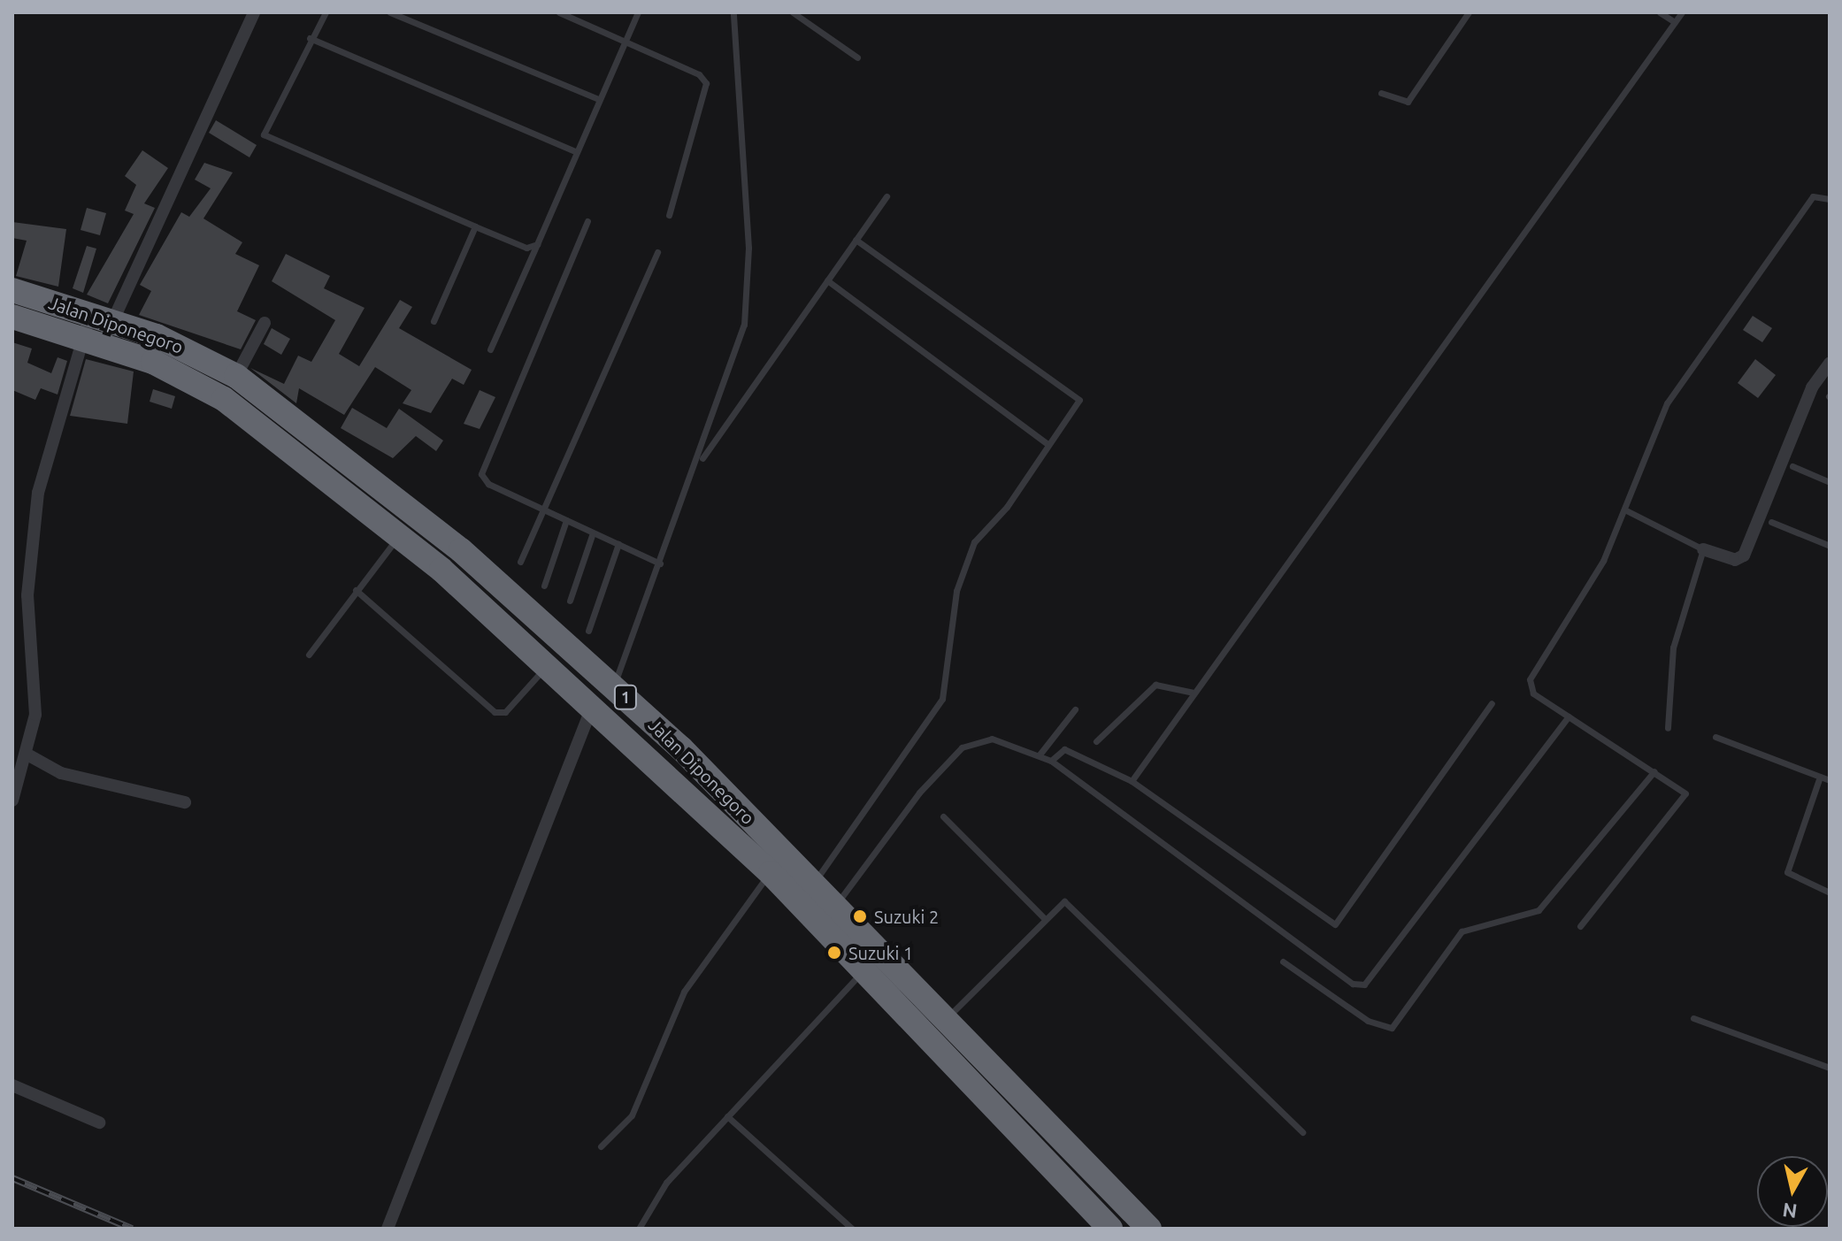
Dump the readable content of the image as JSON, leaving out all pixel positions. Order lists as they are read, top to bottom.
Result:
{
  "streets": {
    "highway": ["Jalan Diponegoro", "1"]
  },
  "places": ["Suzuki 2", "Suzuki 1"],
  "north": "bottom"
}
